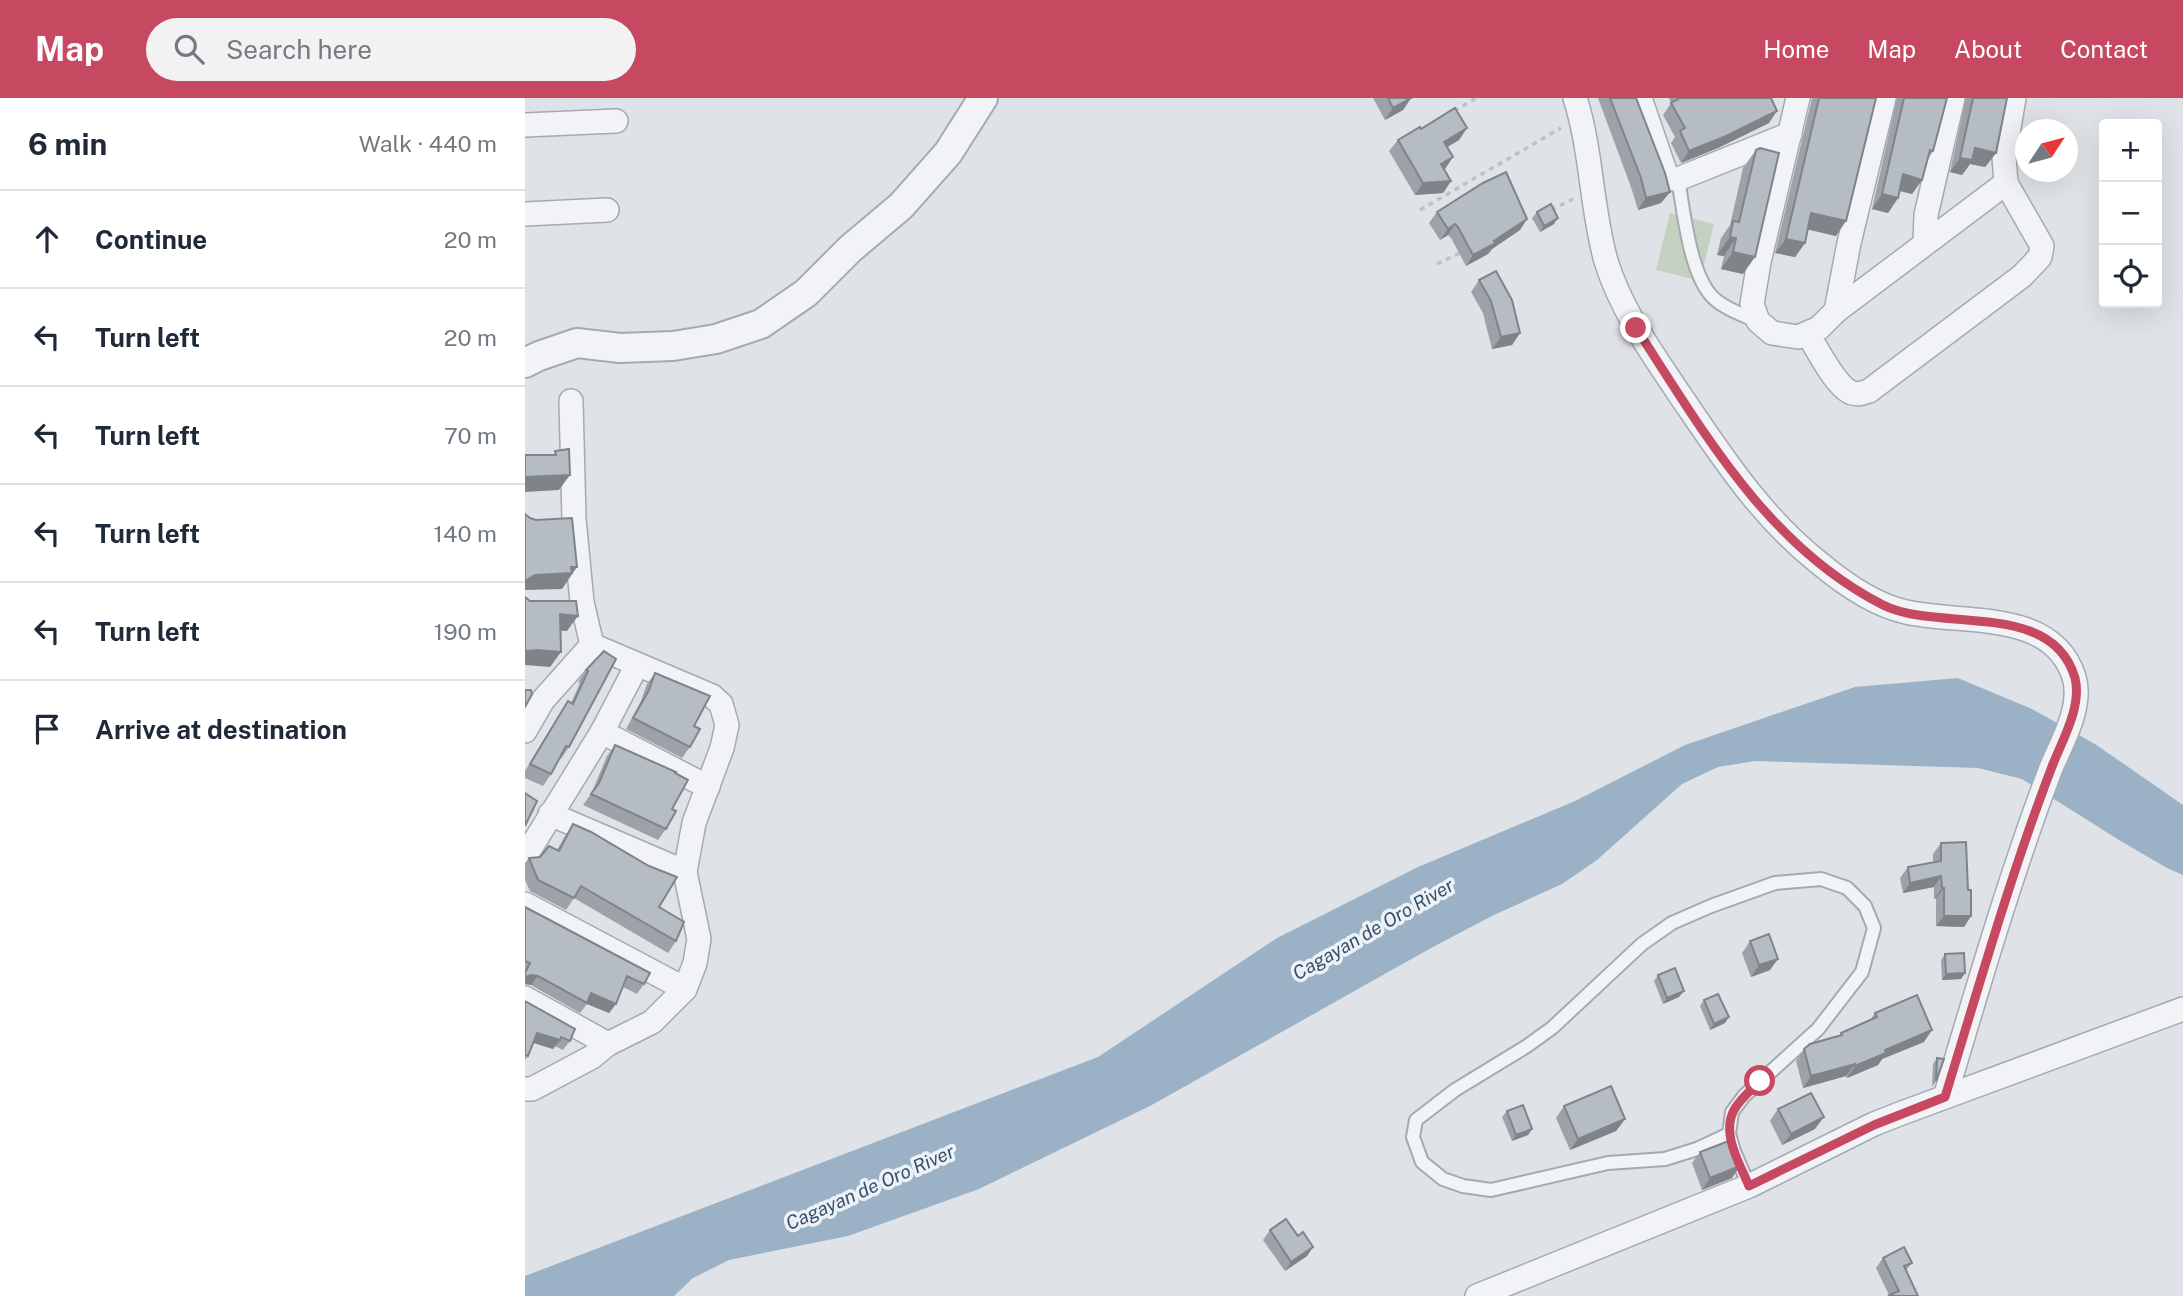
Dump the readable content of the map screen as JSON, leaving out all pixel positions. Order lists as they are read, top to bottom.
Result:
{
  "water": ["Cagayan de Oro River"],
  "north": "top right",
  "page": {
    "header": "Map",
    "search": "Search here",
    "nav": [
      "Home",
      "Map",
      "About",
      "Contact"
    ],
    "heading": ["6 min", "Walk · 440 m"],
    "map_buttons": ["+", "−"],
    "list": [
      ["Continue", "20 m"],
      ["Turn left", "20 m"],
      ["Turn left", "70 m"],
      ["Turn left", "140 m"],
      ["Turn left", "190 m"],
      "Arrive at destination"
    ]
  }
}
